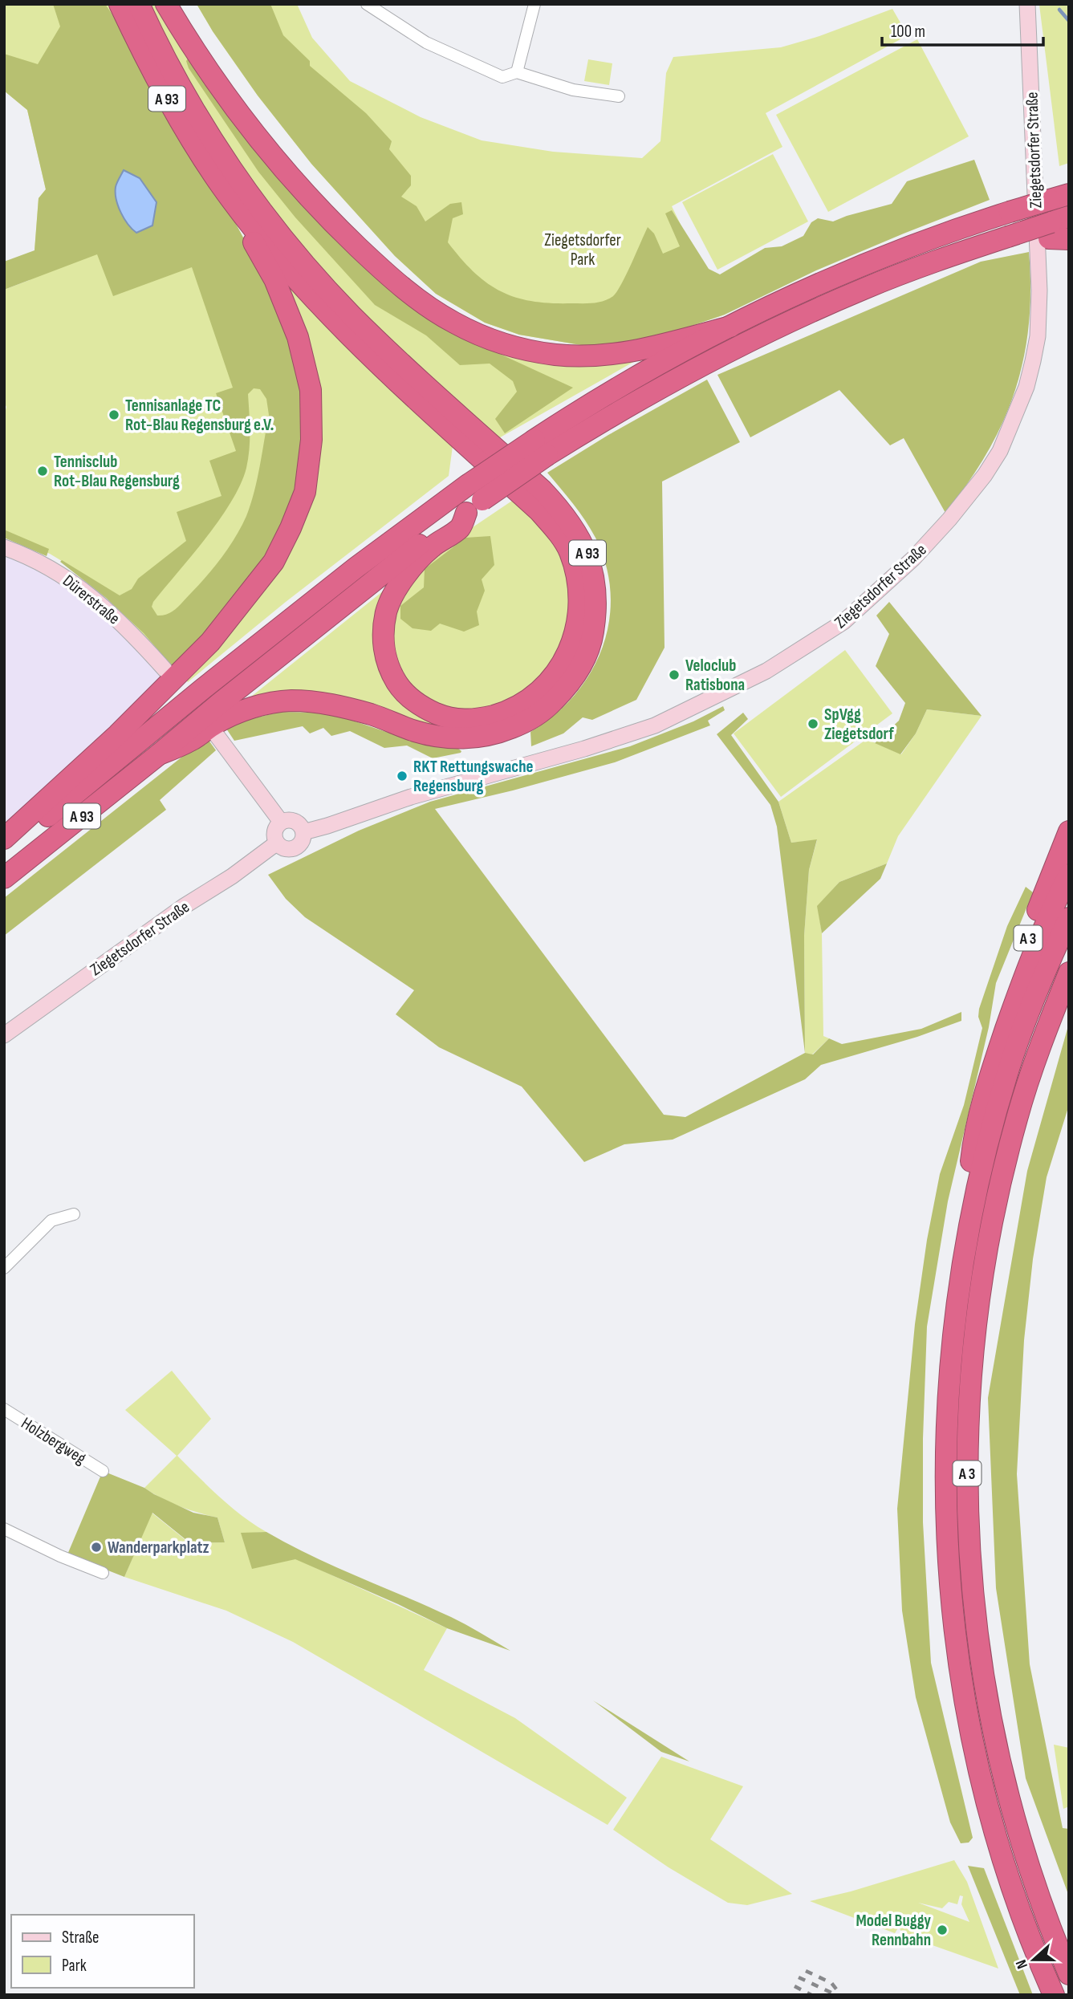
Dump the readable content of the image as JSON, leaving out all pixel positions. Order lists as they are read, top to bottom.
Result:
{
  "streets": {
    "highway": ["A 93", "A 3"],
    "street": ["Ziegetsdorfer Straße", "Dürerstraße", "Holzbergweg"]
  },
  "parks": ["Ziegetsdorfer Park"],
  "places": [
    "Tennisanlage TC Rot-Blau Regensburg e.V.",
    "Tennisclub Rot-Blau Regensburg",
    "Veloclub Ratisbona",
    "SpVgg Ziegetsdorf",
    "RKT Rettungswache Regensburg",
    "Wanderparkplatz",
    "Model Buggy Rennbahn"
  ],
  "legend": ["Straße", "Park"],
  "scale_bar": "100 m",
  "north": "left"
}
